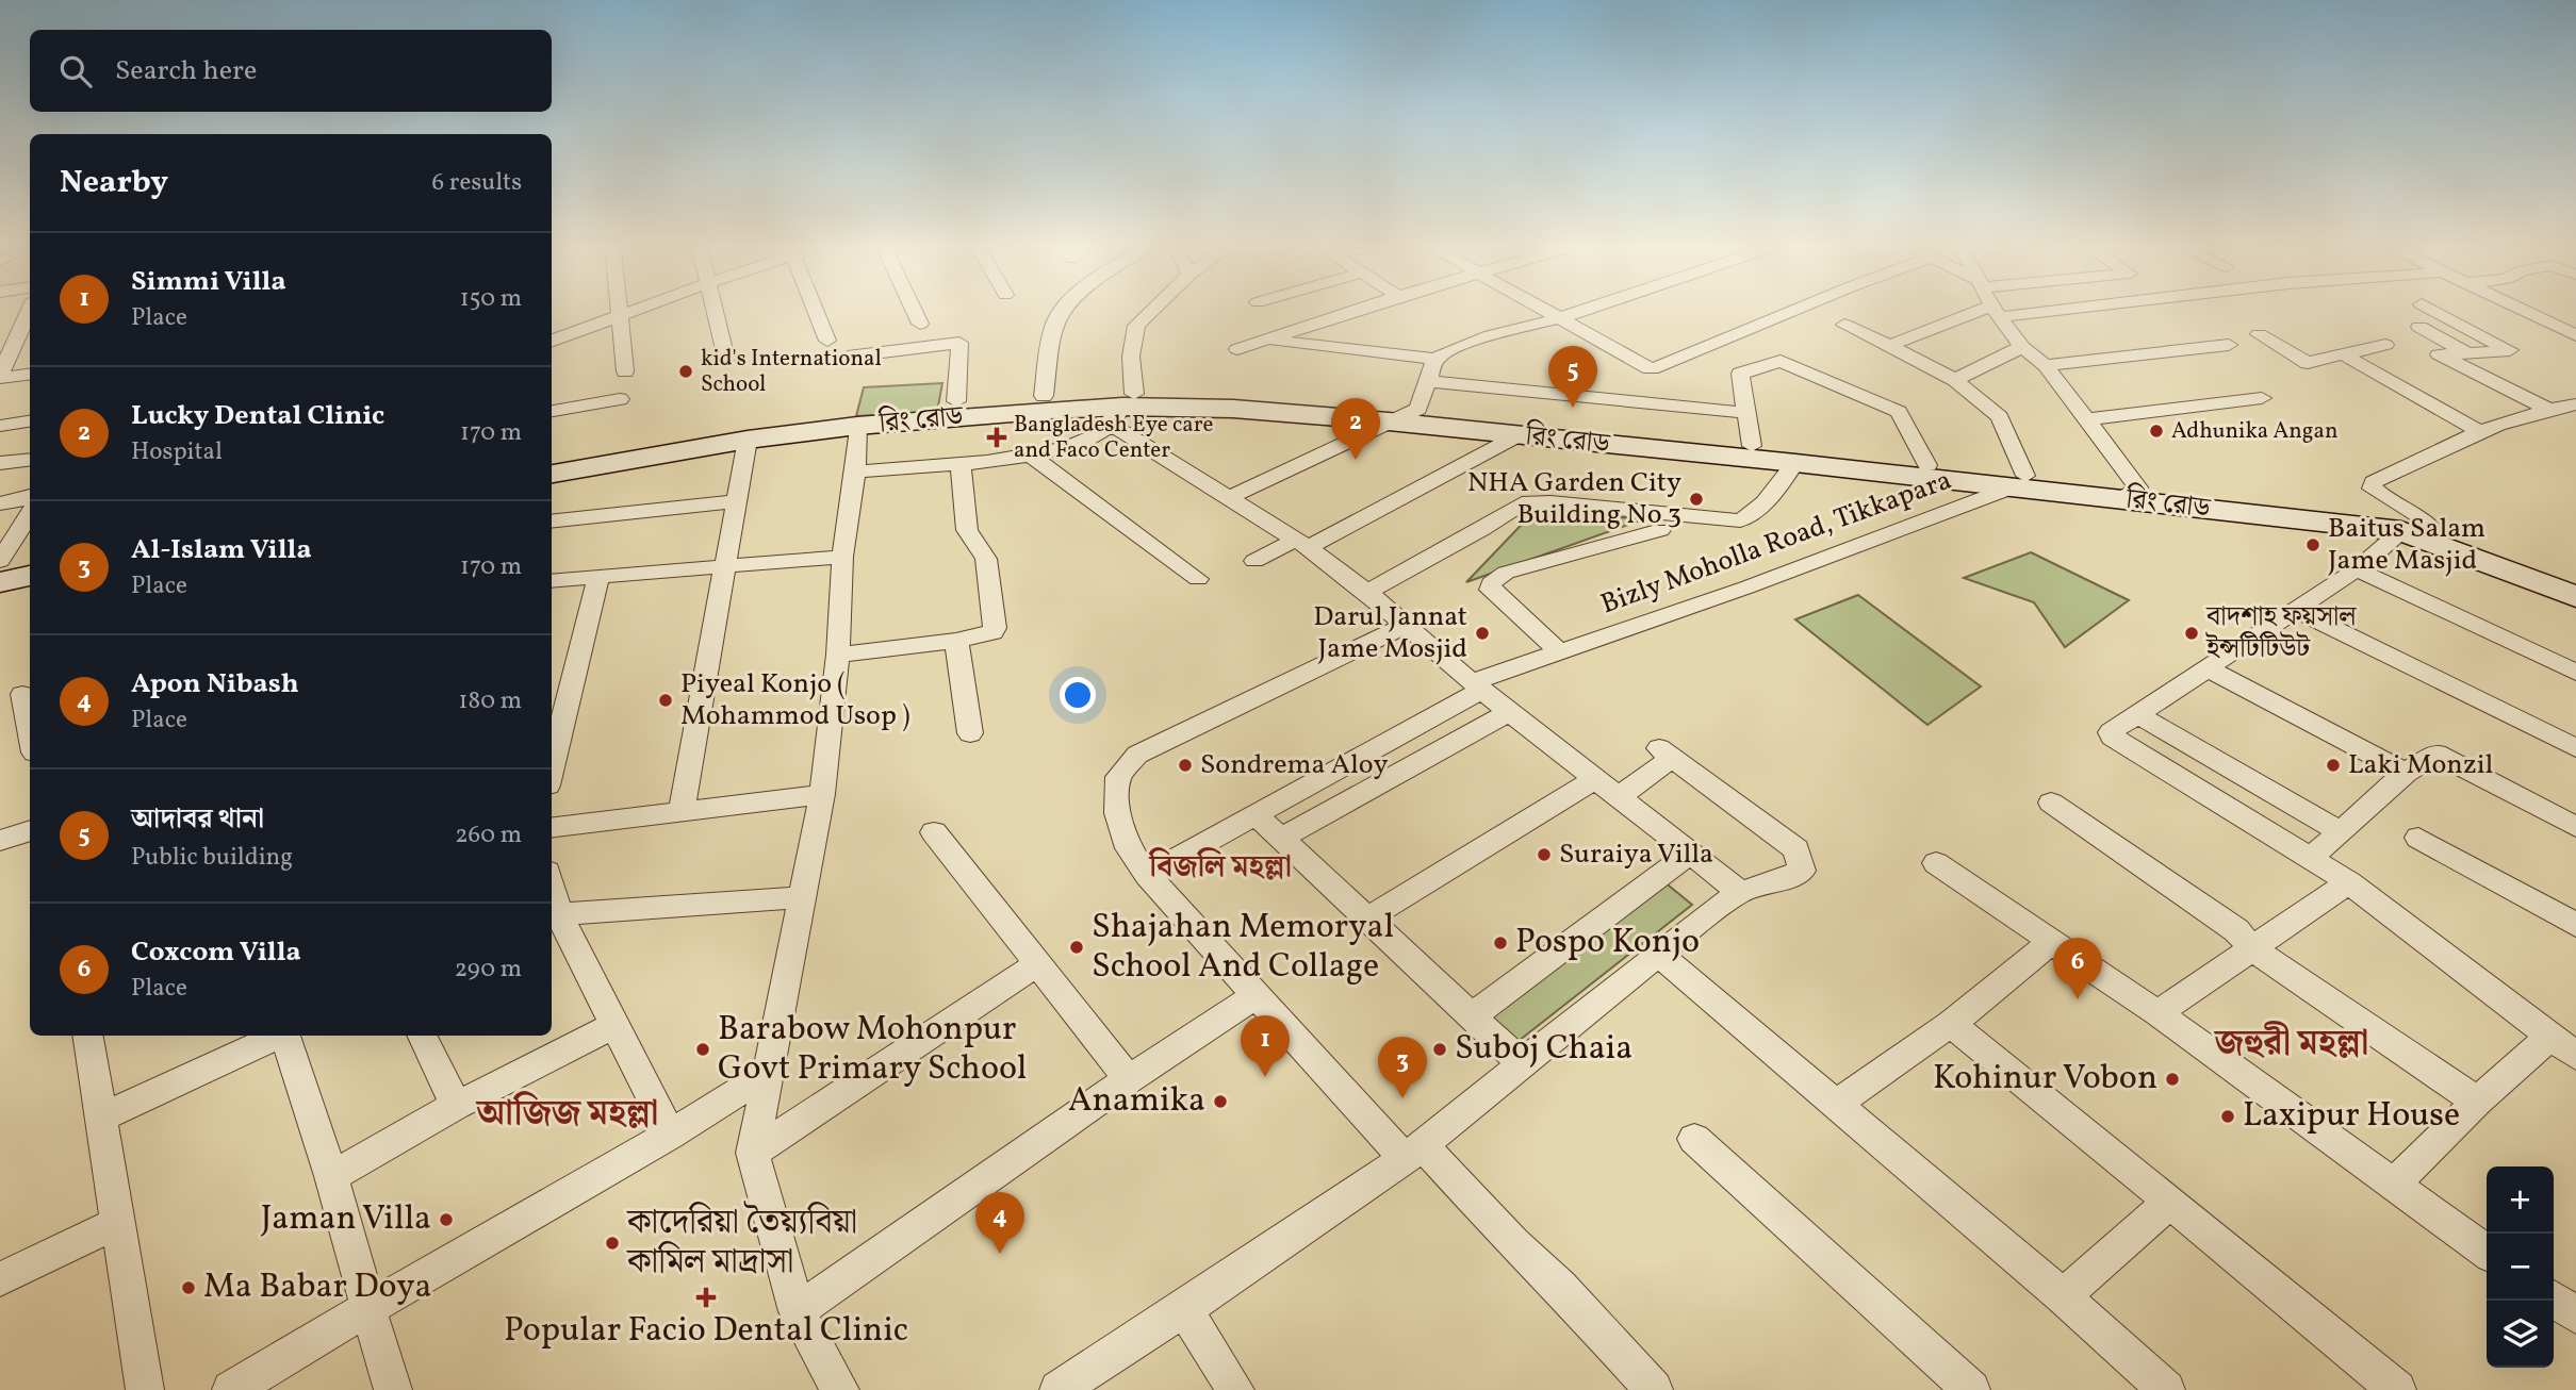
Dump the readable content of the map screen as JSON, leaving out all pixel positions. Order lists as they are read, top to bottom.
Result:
{
  "streets": {
    "main road": ["রিং রোড"],
    "street": ["Bizly Moholla Road, Tikkapara"]
  },
  "crossings": [
    ["রিং রোড", "Bizly Moholla Road, Tikkapara"]
  ],
  "districts": ["বিজলি মহল্লা", "জহুরী মহল্লা", "আজিজ মহল্লা"],
  "places": {
    "other": [
      "kid's International School",
      "Adhunika Angan",
      "NHA Garden City Building No 3",
      "Baitus Salam Jame Masjid",
      "Darul Jannat Jame Mosjid",
      "বাদশাহ ফয়সাল ইন্সটিটিউট",
      "Piyeal Konjo ( Mohammod Usop )",
      "Sondrema Aloy",
      "Laki Monzil",
      "Suraiya Villa",
      "Pospo Konjo",
      "Shajahan Memoryal School And Collage",
      "Barabow Mohonpur Govt Primary School",
      "Suboj Chaia",
      "Kohinur Vobon",
      "Anamika",
      "Laxipur House",
      "Jaman Villa",
      "কাদেরিয়া তৈয়্যবিয়া কামিল মাদ্রাসা",
      "Ma Babar Doya"
    ],
    "health": ["Bangladesh Eye care and Faco Center", "Popular Facio Dental Clinic"]
  },
  "page": {
    "search": "Search here",
    "heading": ["Nearby", "6 results"],
    "list": [
      {
        "mark": "1",
        "name": "Simmi Villa",
        "note": "Place",
        "value": "150 m"
      },
      {
        "mark": "2",
        "name": "Lucky Dental Clinic",
        "note": "Hospital",
        "value": "170 m"
      },
      {
        "mark": "3",
        "name": "Al-Islam Villa",
        "note": "Place",
        "value": "170 m"
      },
      {
        "mark": "4",
        "name": "Apon Nibash",
        "note": "Place",
        "value": "180 m"
      },
      {
        "mark": "5",
        "name": "আদাবর থানা",
        "note": "Public building",
        "value": "260 m"
      },
      {
        "mark": "6",
        "name": "Coxcom Villa",
        "note": "Place",
        "value": "290 m"
      }
    ],
    "pins": [
      "5",
      "2",
      "6",
      "1",
      "3",
      "4"
    ],
    "map_buttons": ["+", "−"]
  }
}
